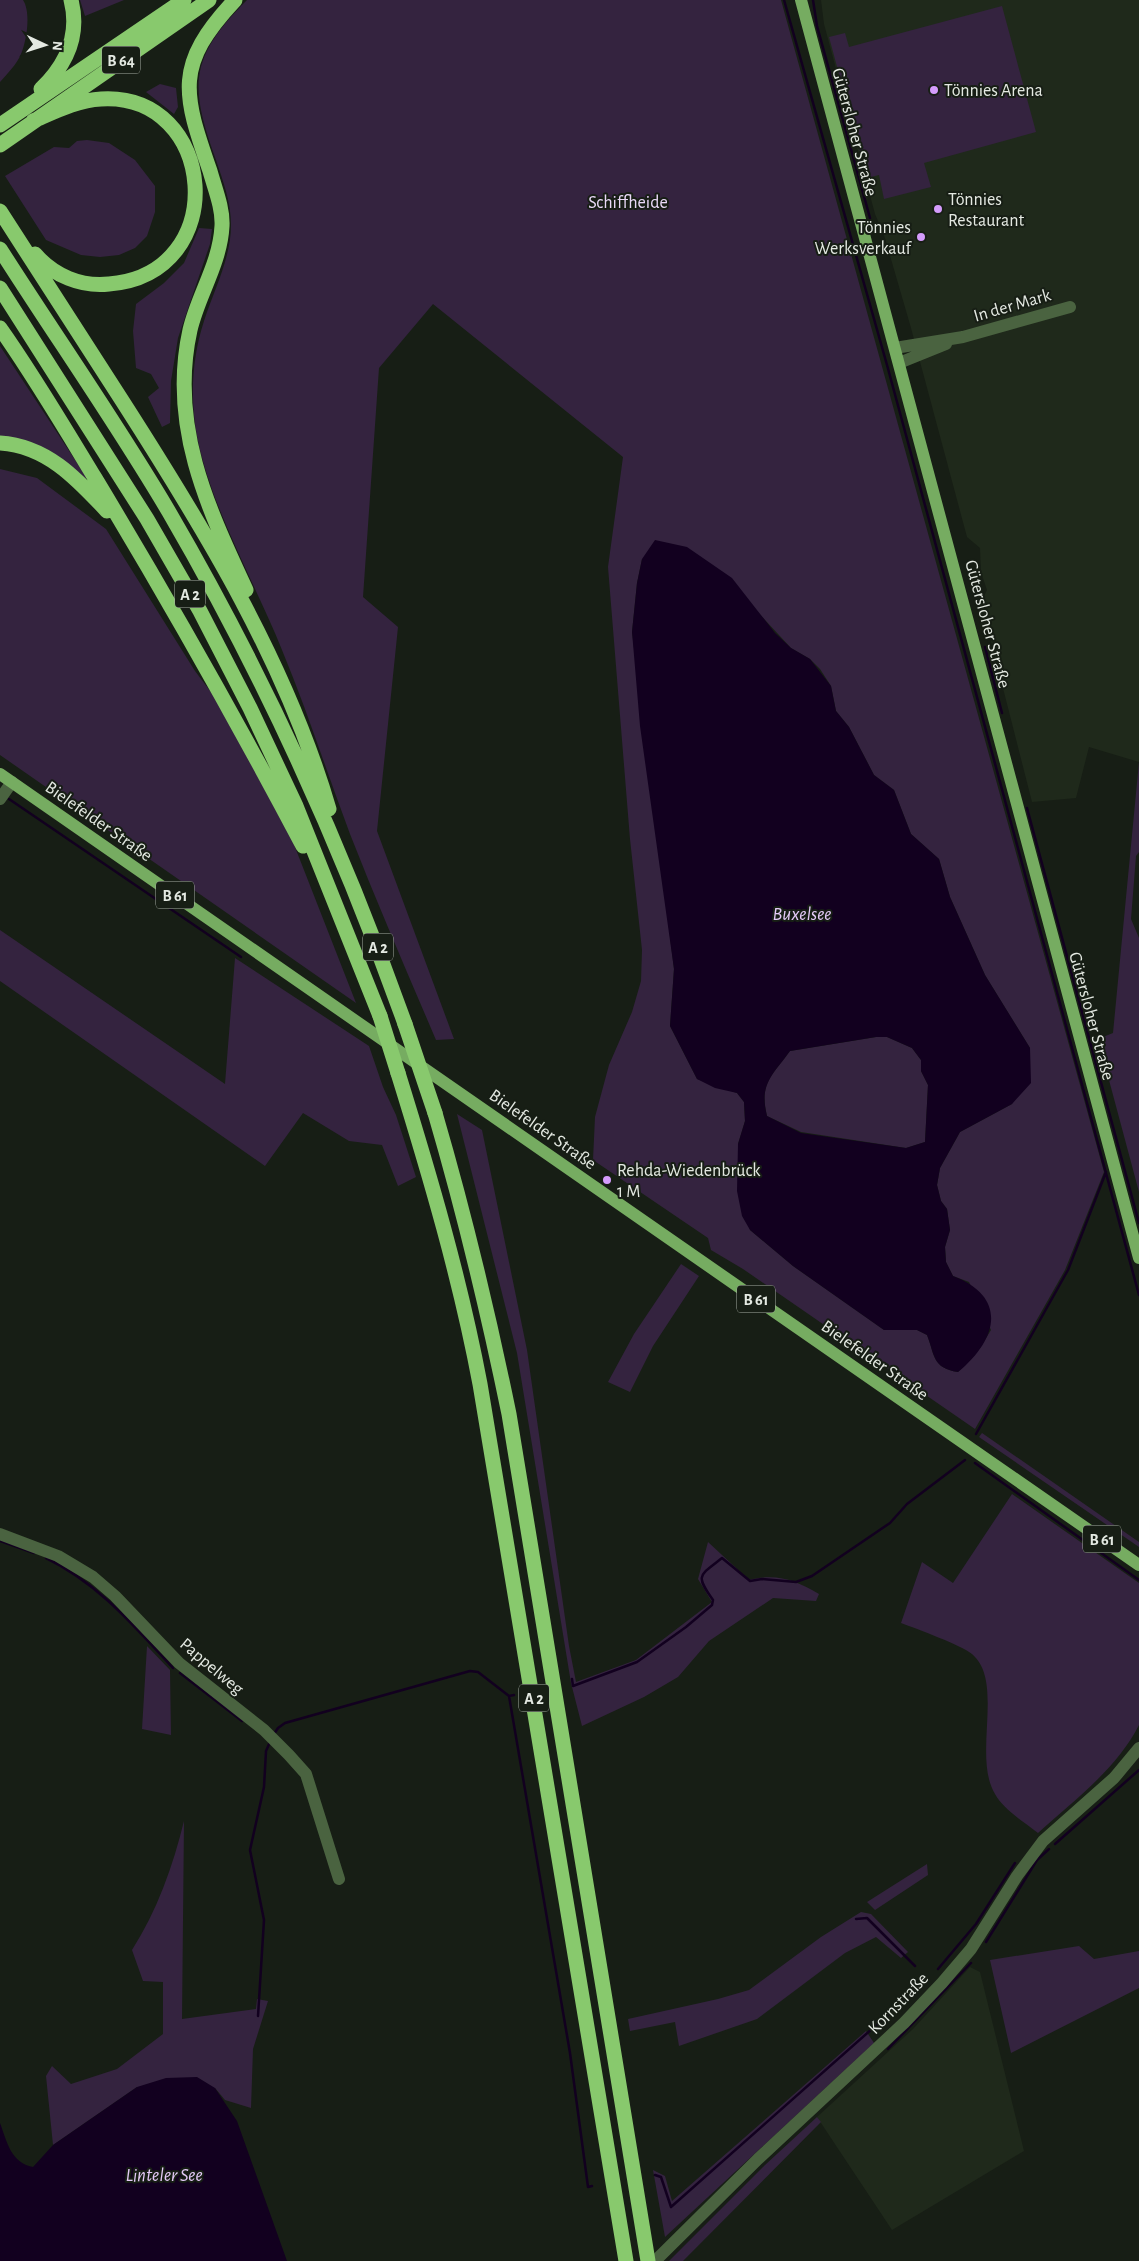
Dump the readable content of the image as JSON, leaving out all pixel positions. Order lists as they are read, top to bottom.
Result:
{
  "streets": {
    "highway": ["B 64", "A 2"],
    "main road": ["Gütersloher Straße", "Bielefelder Straße", "B 61"],
    "street": ["In der Mark", "Pappelweg", "Kornstraße"]
  },
  "crossings": [
    ["Gütersloher Straße", "In der Mark"]
  ],
  "water": ["Buxelsee", "Linteler See"],
  "parks": ["Schiffheide"],
  "places": [
    "Tönnies Arena",
    "Tönnies Restaurant",
    "Tönnies Werksverkauf",
    "Rehda-Wiedenbrück 1 M"
  ],
  "north": "right"
}
